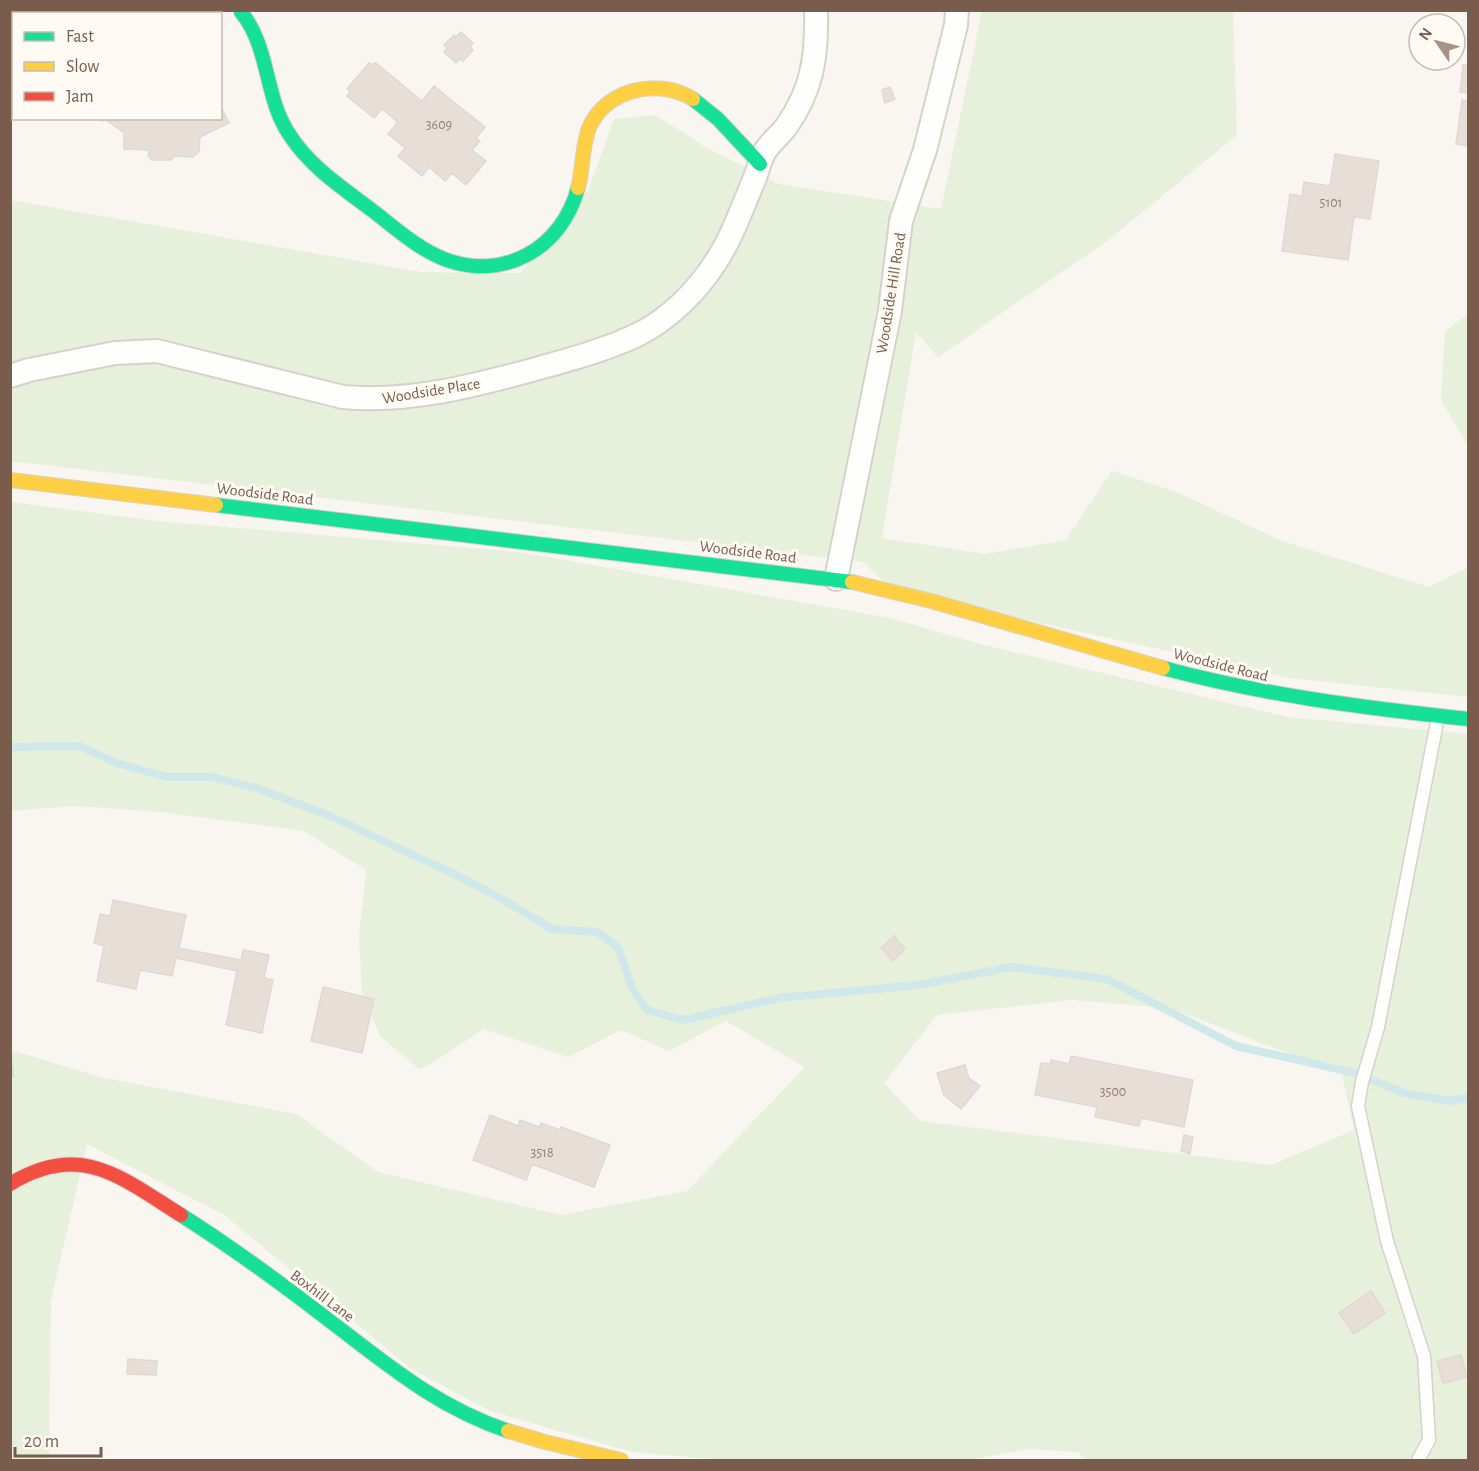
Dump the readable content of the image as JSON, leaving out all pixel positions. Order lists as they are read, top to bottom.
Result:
{
  "streets": {
    "street": [
      "Woodside Hill Road",
      "Woodside Place",
      "Woodside Road",
      "Boxhill Lane"
    ]
  },
  "crossings": [
    ["Woodside Hill Road", "Woodside Road"]
  ],
  "house_numbers": [
    "3609",
    "5101",
    "3500",
    "3518"
  ],
  "legend": ["Fast", "Slow", "Jam"],
  "scale_bar": "20 m",
  "north": "top left"
}
